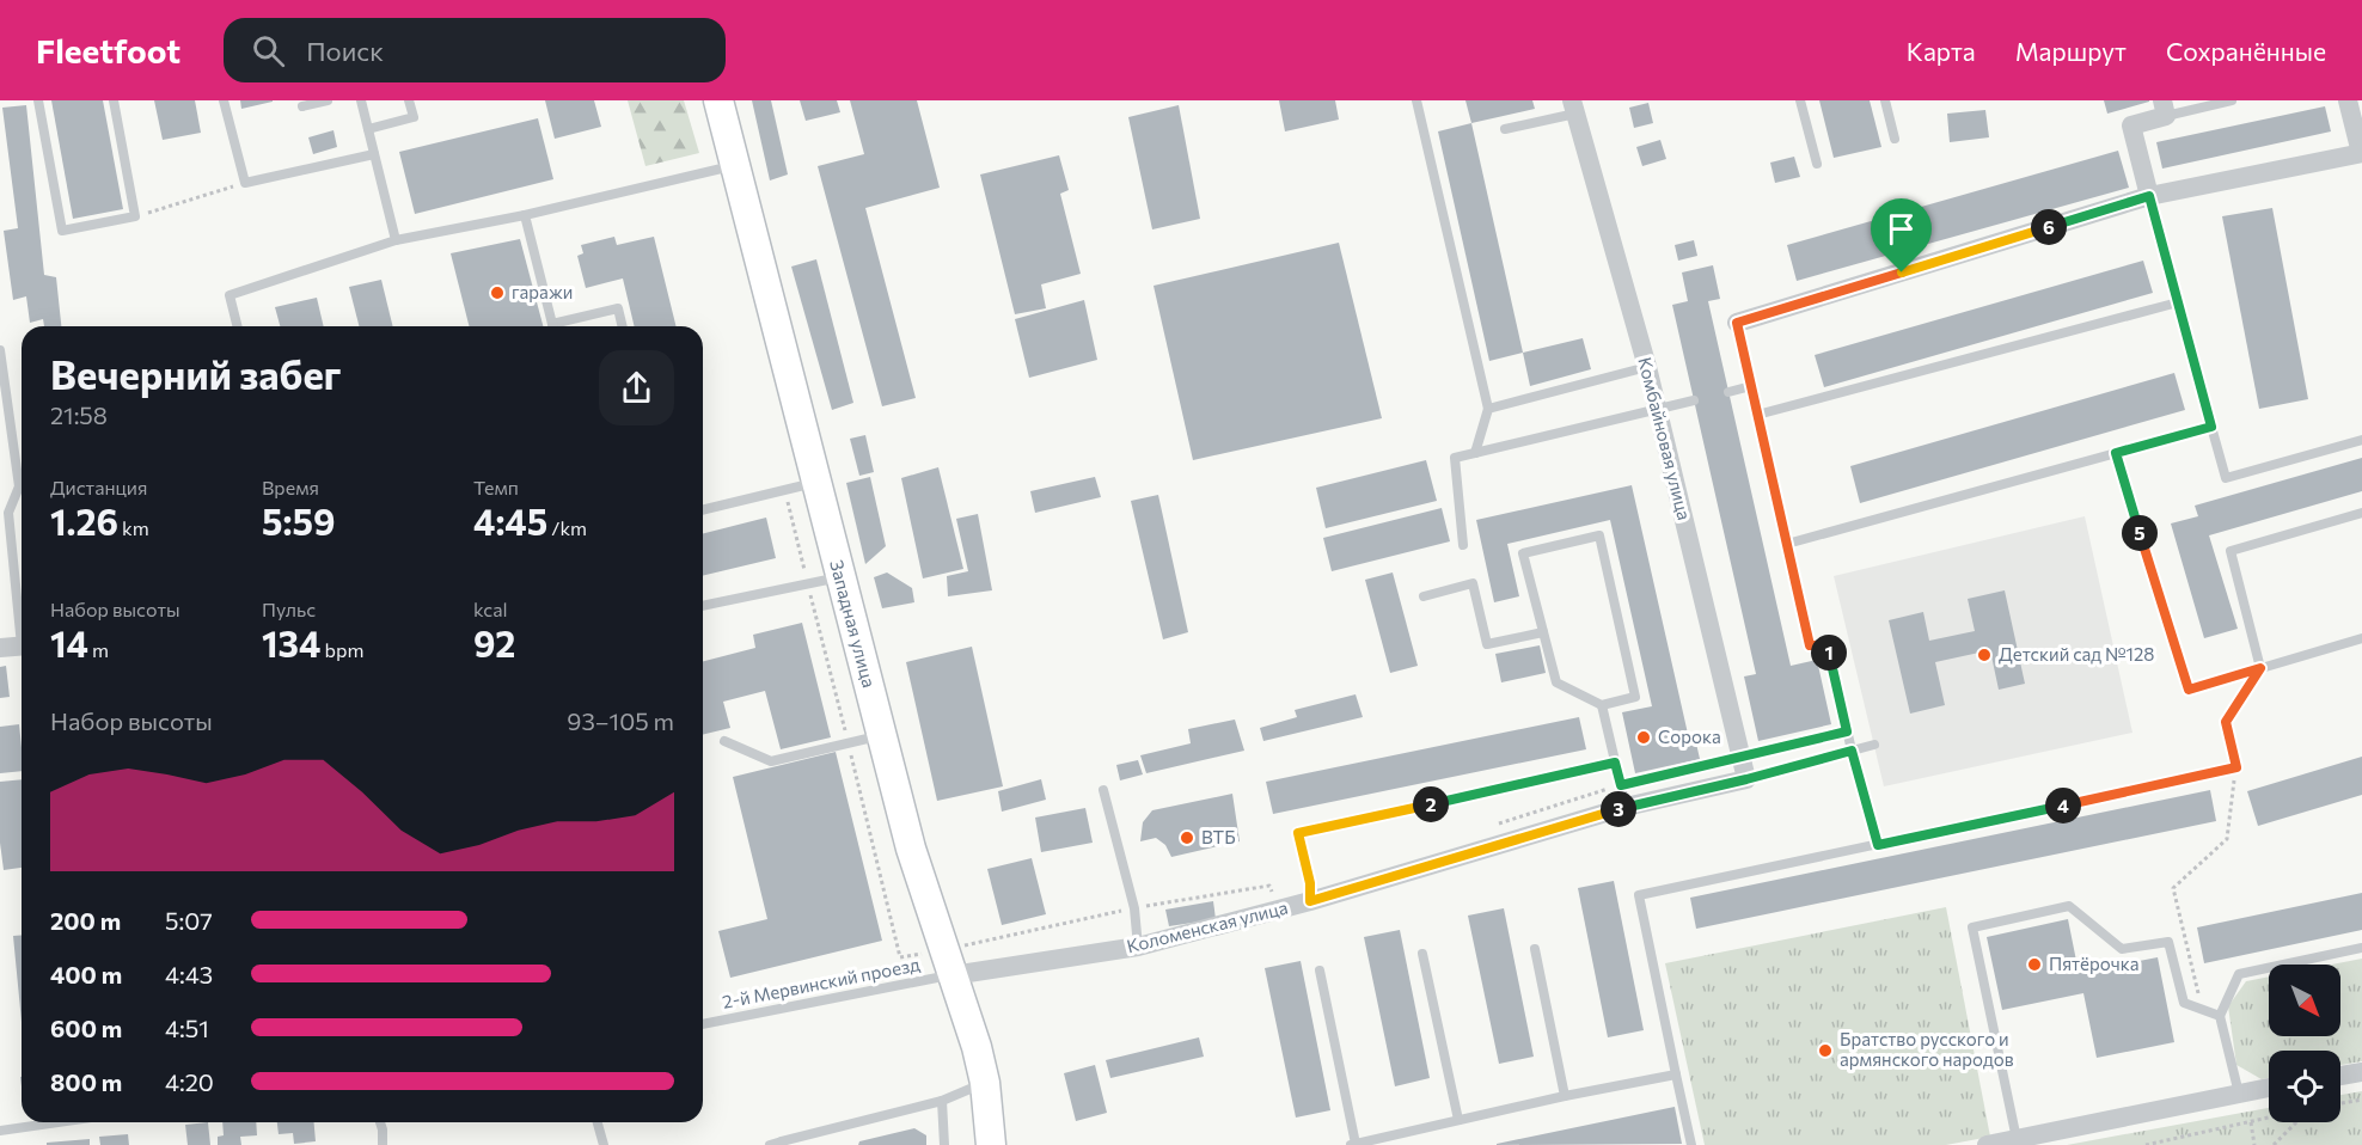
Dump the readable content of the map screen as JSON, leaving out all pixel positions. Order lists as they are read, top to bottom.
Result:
{
  "streets": {
    "street": ["Комбайновая улица", "Западная улица", "Коломенская улица"],
    "lane": ["2-й Мервинский проезд"]
  },
  "crossings": [
    ["Комбайновая улица", "Коломенская улица"],
    ["Западная улица", "Коломенская улица"],
    ["Западная улица", "2-й Мервинский проезд"],
    ["Коломенская улица", "2-й Мервинский проезд"]
  ],
  "places": [
    "гаражи",
    "Детский сад №128",
    "Сорока",
    "ВТБ",
    "Пятёрочка",
    "Братство русского и армянского народов"
  ],
  "north": "bottom right",
  "page": {
    "header": "Fleetfoot",
    "search": "Поиск",
    "nav": ["Карта", "Маршрут", "Сохранённые"],
    "pins": [
      "6",
      "5",
      "1",
      "2",
      "4",
      "3"
    ],
    "heading": ["Вечерний забег", "21:58"],
    "stats": [
      ["Дистанция", "1.26 km"],
      ["Время", "5:59"],
      ["Темп", "4:45 /km"],
      ["Набор высоты", "14 m"],
      ["Пульс", "134 bpm"],
      ["kcal", "92"]
    ],
    "chart": ["Набор высоты", "93–105 m"],
    "list": [
      {
        "name": "200 m",
        "note": "5:07"
      },
      {
        "name": "400 m",
        "note": "4:43"
      },
      {
        "name": "600 m",
        "note": "4:51"
      },
      {
        "name": "800 m",
        "note": "4:20"
      }
    ]
  }
}
